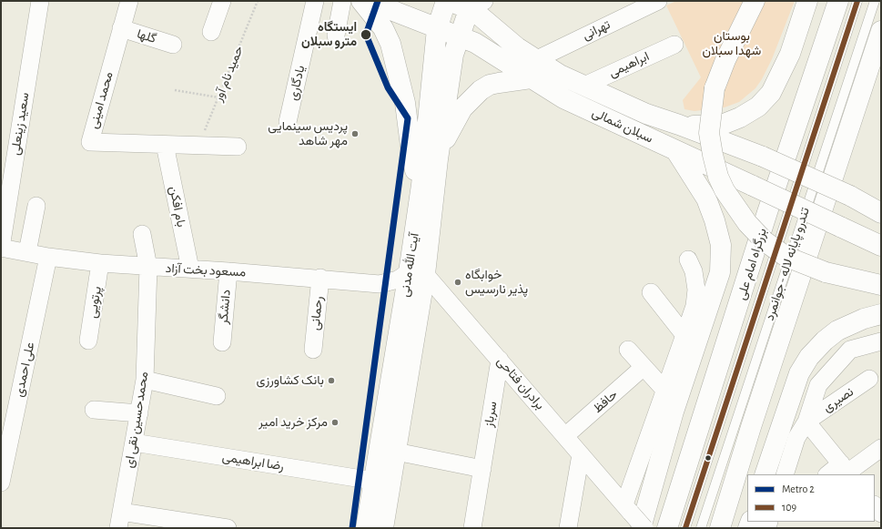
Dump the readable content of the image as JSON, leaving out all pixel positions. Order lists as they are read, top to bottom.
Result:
{
  "streets": {
    "main road": ["سبلان شمالی", "بزرگراه امام علی", "آیت الله مدنی"],
    "street": [
      "تهرانی",
      "گلها",
      "ابراهیمی",
      "یادگاری",
      "محمد امینی",
      "سعید زینعلی",
      "بام افکن",
      "مسعود بخت آزاد",
      "پرتویی",
      "دانشگر",
      "رحمانی",
      "علی احمدی",
      "برادران فتاحی",
      "نصیری",
      "حافظ",
      "سرباز",
      "محمدحسین نقی ای",
      "رضا ابراهیمی"
    ],
    "lane": ["تندرو پایانه لاله - جوانمرد"],
    "path": ["حمید نام آور"]
  },
  "crossings": [
    ["تهرانی", "سبلان شمالی"],
    ["گلها", "محمد امینی"],
    ["ابراهیمی", "سبلان شمالی"],
    ["حمید نام آور", "محمد امینی"],
    ["محمد امینی", "بام افکن"],
    ["سعید زینعلی", "مسعود بخت آزاد"],
    ["سبلان شمالی", "آیت الله مدنی"],
    ["بام افکن", "مسعود بخت آزاد"],
    ["آیت الله مدنی", "مسعود بخت آزاد"],
    ["آیت الله مدنی", "برادران فتاحی"],
    ["آیت الله مدنی", "رضا ابراهیمی"],
    ["مسعود بخت آزاد", "پرتویی"],
    ["مسعود بخت آزاد", "دانشگر"],
    ["مسعود بخت آزاد", "رحمانی"],
    ["مسعود بخت آزاد", "علی احمدی"],
    ["مسعود بخت آزاد", "برادران فتاحی"],
    ["مسعود بخت آزاد", "محمدحسین نقی ای"],
    ["برادران فتاحی", "حافظ"],
    ["برادران فتاحی", "سرباز"],
    ["محمدحسین نقی ای", "رضا ابراهیمی"]
  ],
  "parks": ["بوستان شهدا سبلان"],
  "places": [
    "ایستگاه مترو سبلان",
    "پردیس سینمایی مهر شاهد",
    "خوابگاه پذیر نارسیس",
    "بانک کشاورزی",
    "مرکز خرید امیر"
  ],
  "lines": ["metro line 2", "transit line 109"],
  "legend": ["Metro 2", "109"]
}
